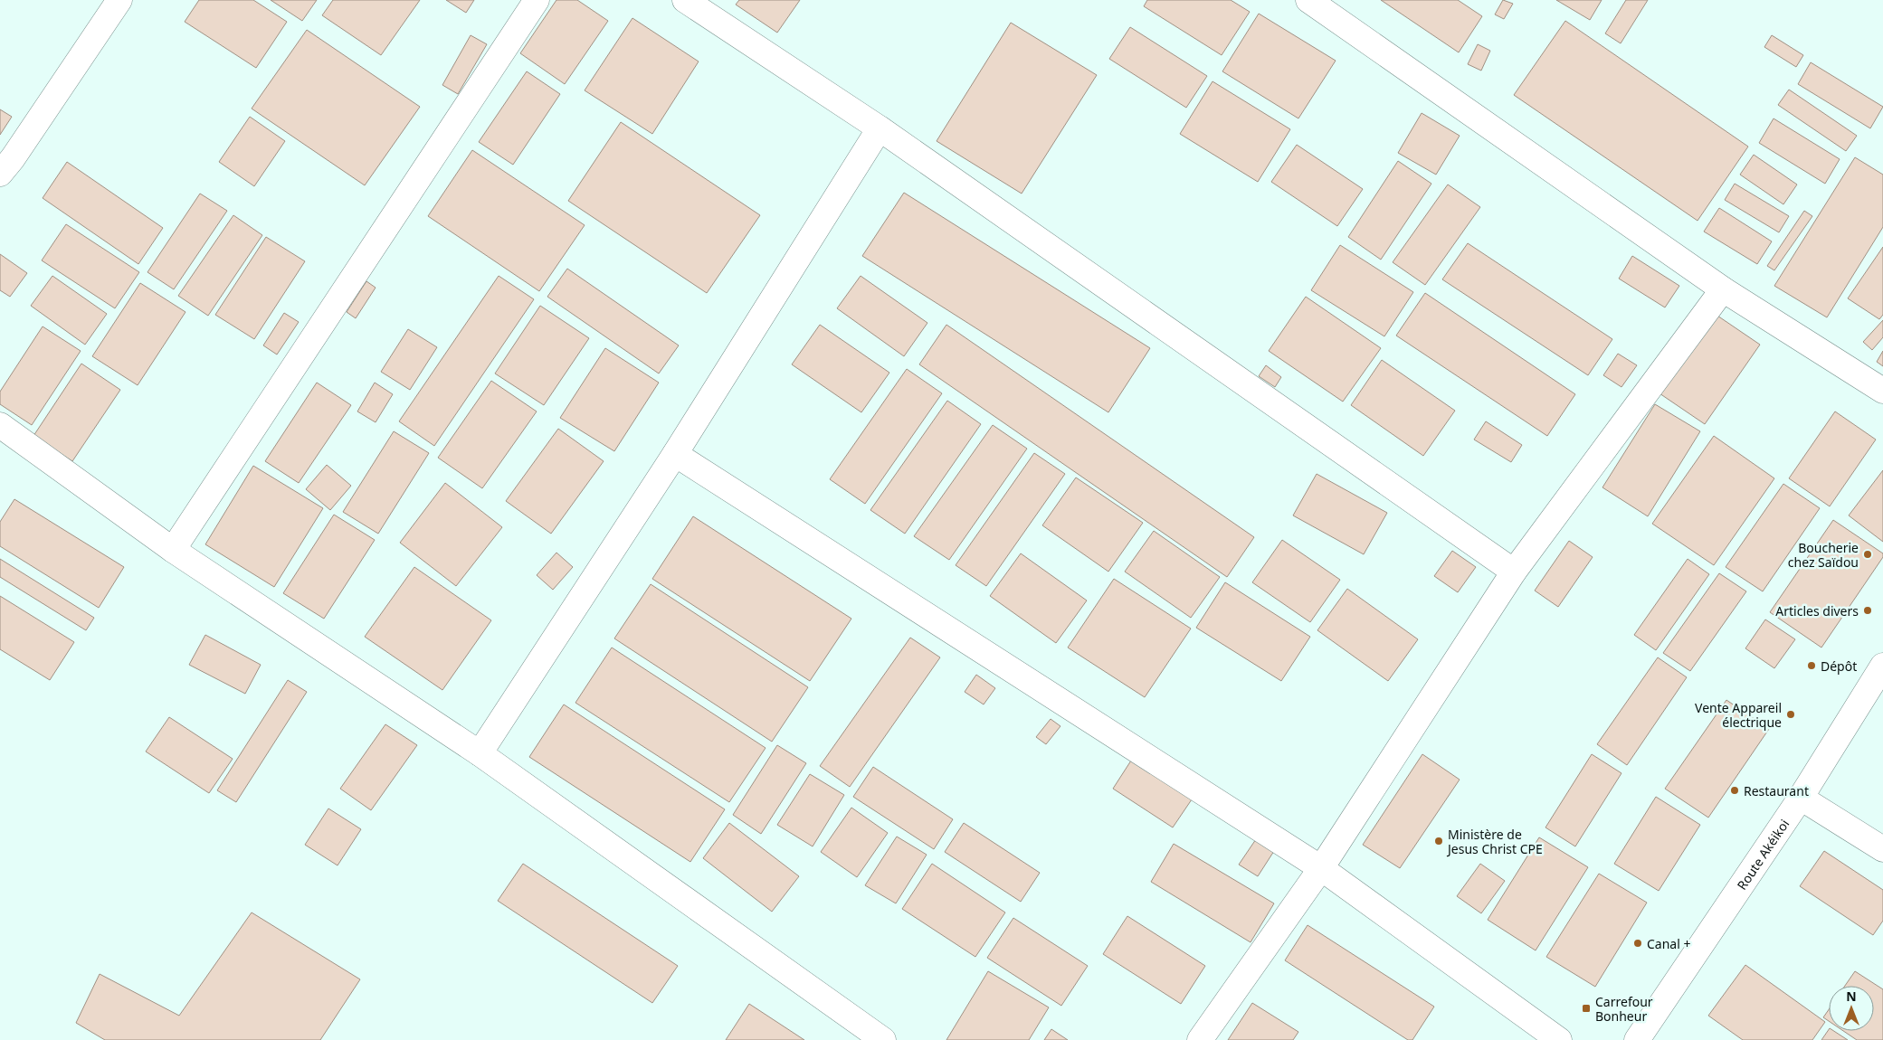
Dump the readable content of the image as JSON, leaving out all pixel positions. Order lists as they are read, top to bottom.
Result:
{
  "streets": {
    "street": ["Route Akéikoi"]
  },
  "places": {
    "other": [
      "Boucherie chez Saïdou",
      "Articles divers",
      "Dépôt",
      "Vente Appareil électrique",
      "Restaurant",
      "Ministère de Jesus Christ CPE",
      "Canal +"
    ],
    "transit": ["Carrefour Bonheur"]
  },
  "north": "top"
}
